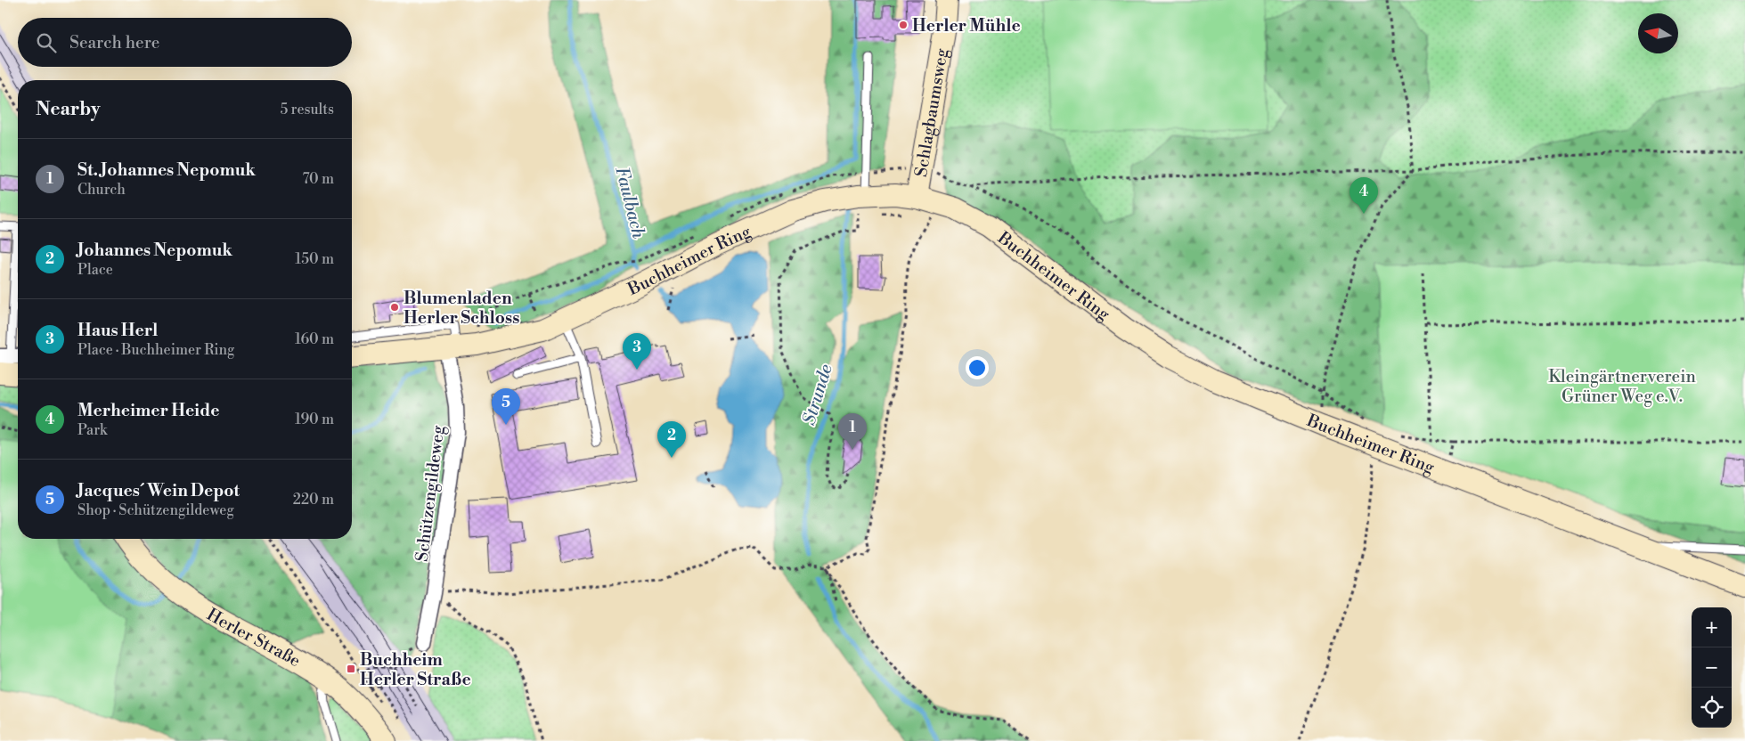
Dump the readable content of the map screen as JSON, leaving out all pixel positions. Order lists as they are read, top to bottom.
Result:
{
  "streets": {
    "street": [
      "Schlagbaumsweg",
      "Buchheimer Ring",
      "Schützengildeweg",
      "Herler Straße"
    ]
  },
  "crossings": [
    ["Schlagbaumsweg", "Buchheimer Ring"],
    ["Buchheimer Ring", "Schützengildeweg"]
  ],
  "water": ["Faulbach", "Strunde"],
  "parks": ["Kleingärtnerverein Grüner Weg e.V."],
  "places": {
    "other": ["Herler Mühle", "Blumenladen Herler Schloss"],
    "transit": ["Buchheim Herler Straße"]
  },
  "north": "left",
  "page": {
    "search": "Search here",
    "heading": ["Nearby", "5 results"],
    "list": [
      {
        "mark": "1",
        "name": "St. Johannes Nepomuk",
        "note": "Church",
        "value": "70 m"
      },
      {
        "mark": "2",
        "name": "Johannes Nepomuk",
        "note": "Place",
        "value": "150 m"
      },
      {
        "mark": "3",
        "name": "Haus Herl",
        "note": "Place · Buchheimer Ring",
        "value": "160 m"
      },
      {
        "mark": "4",
        "name": "Merheimer Heide",
        "note": "Park",
        "value": "190 m"
      },
      {
        "mark": "5",
        "name": "Jacques´ Wein Depot",
        "note": "Shop · Schützengildeweg",
        "value": "220 m"
      }
    ],
    "pins": [
      "4",
      "3",
      "5",
      "1",
      "2"
    ],
    "map_buttons": ["+", "−"]
  }
}
